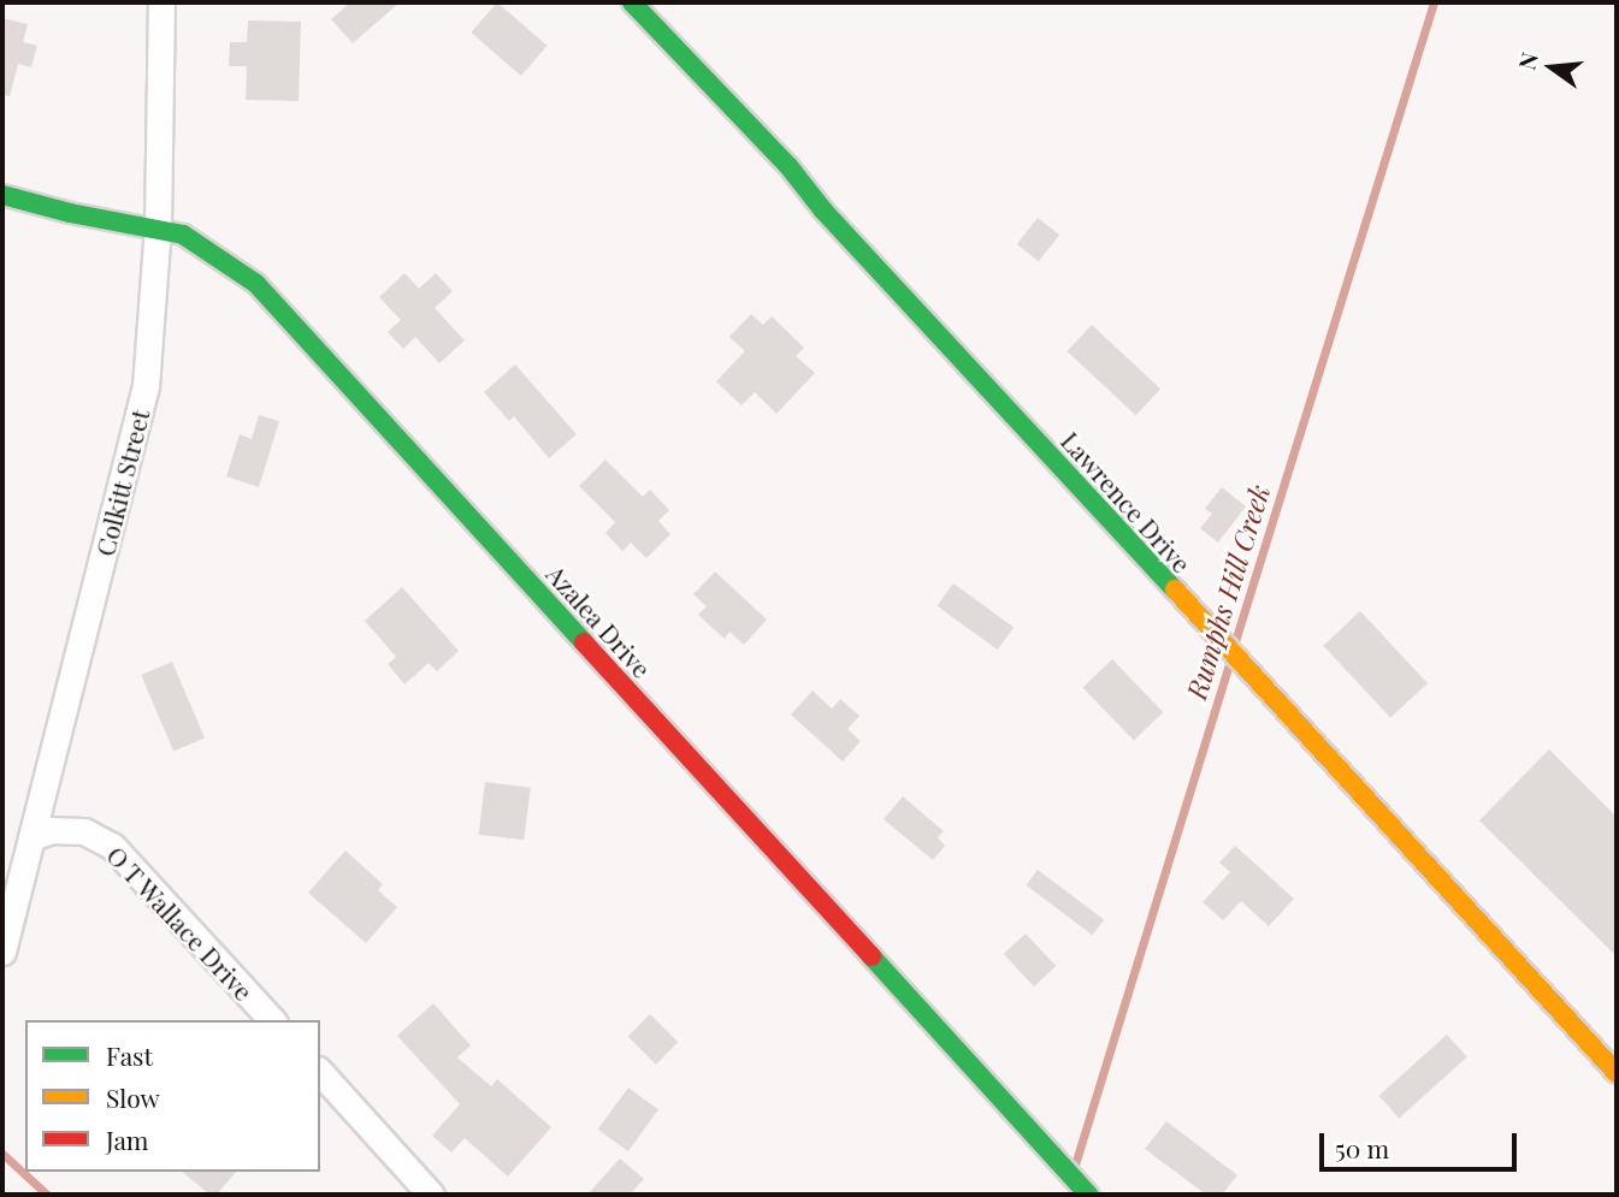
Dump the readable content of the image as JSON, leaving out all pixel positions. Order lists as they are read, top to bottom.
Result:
{
  "streets": {
    "street": [
      "Colkitt Street",
      "Lawrence Drive",
      "Azalea Drive",
      "O T Wallace Drive"
    ]
  },
  "crossings": [
    ["Colkitt Street", "Azalea Drive"],
    ["Colkitt Street", "O T Wallace Drive"]
  ],
  "water": ["Rumphs Hill Creek"],
  "legend": ["Fast", "Slow", "Jam"],
  "scale_bar": "50 m",
  "north": "left"
}
